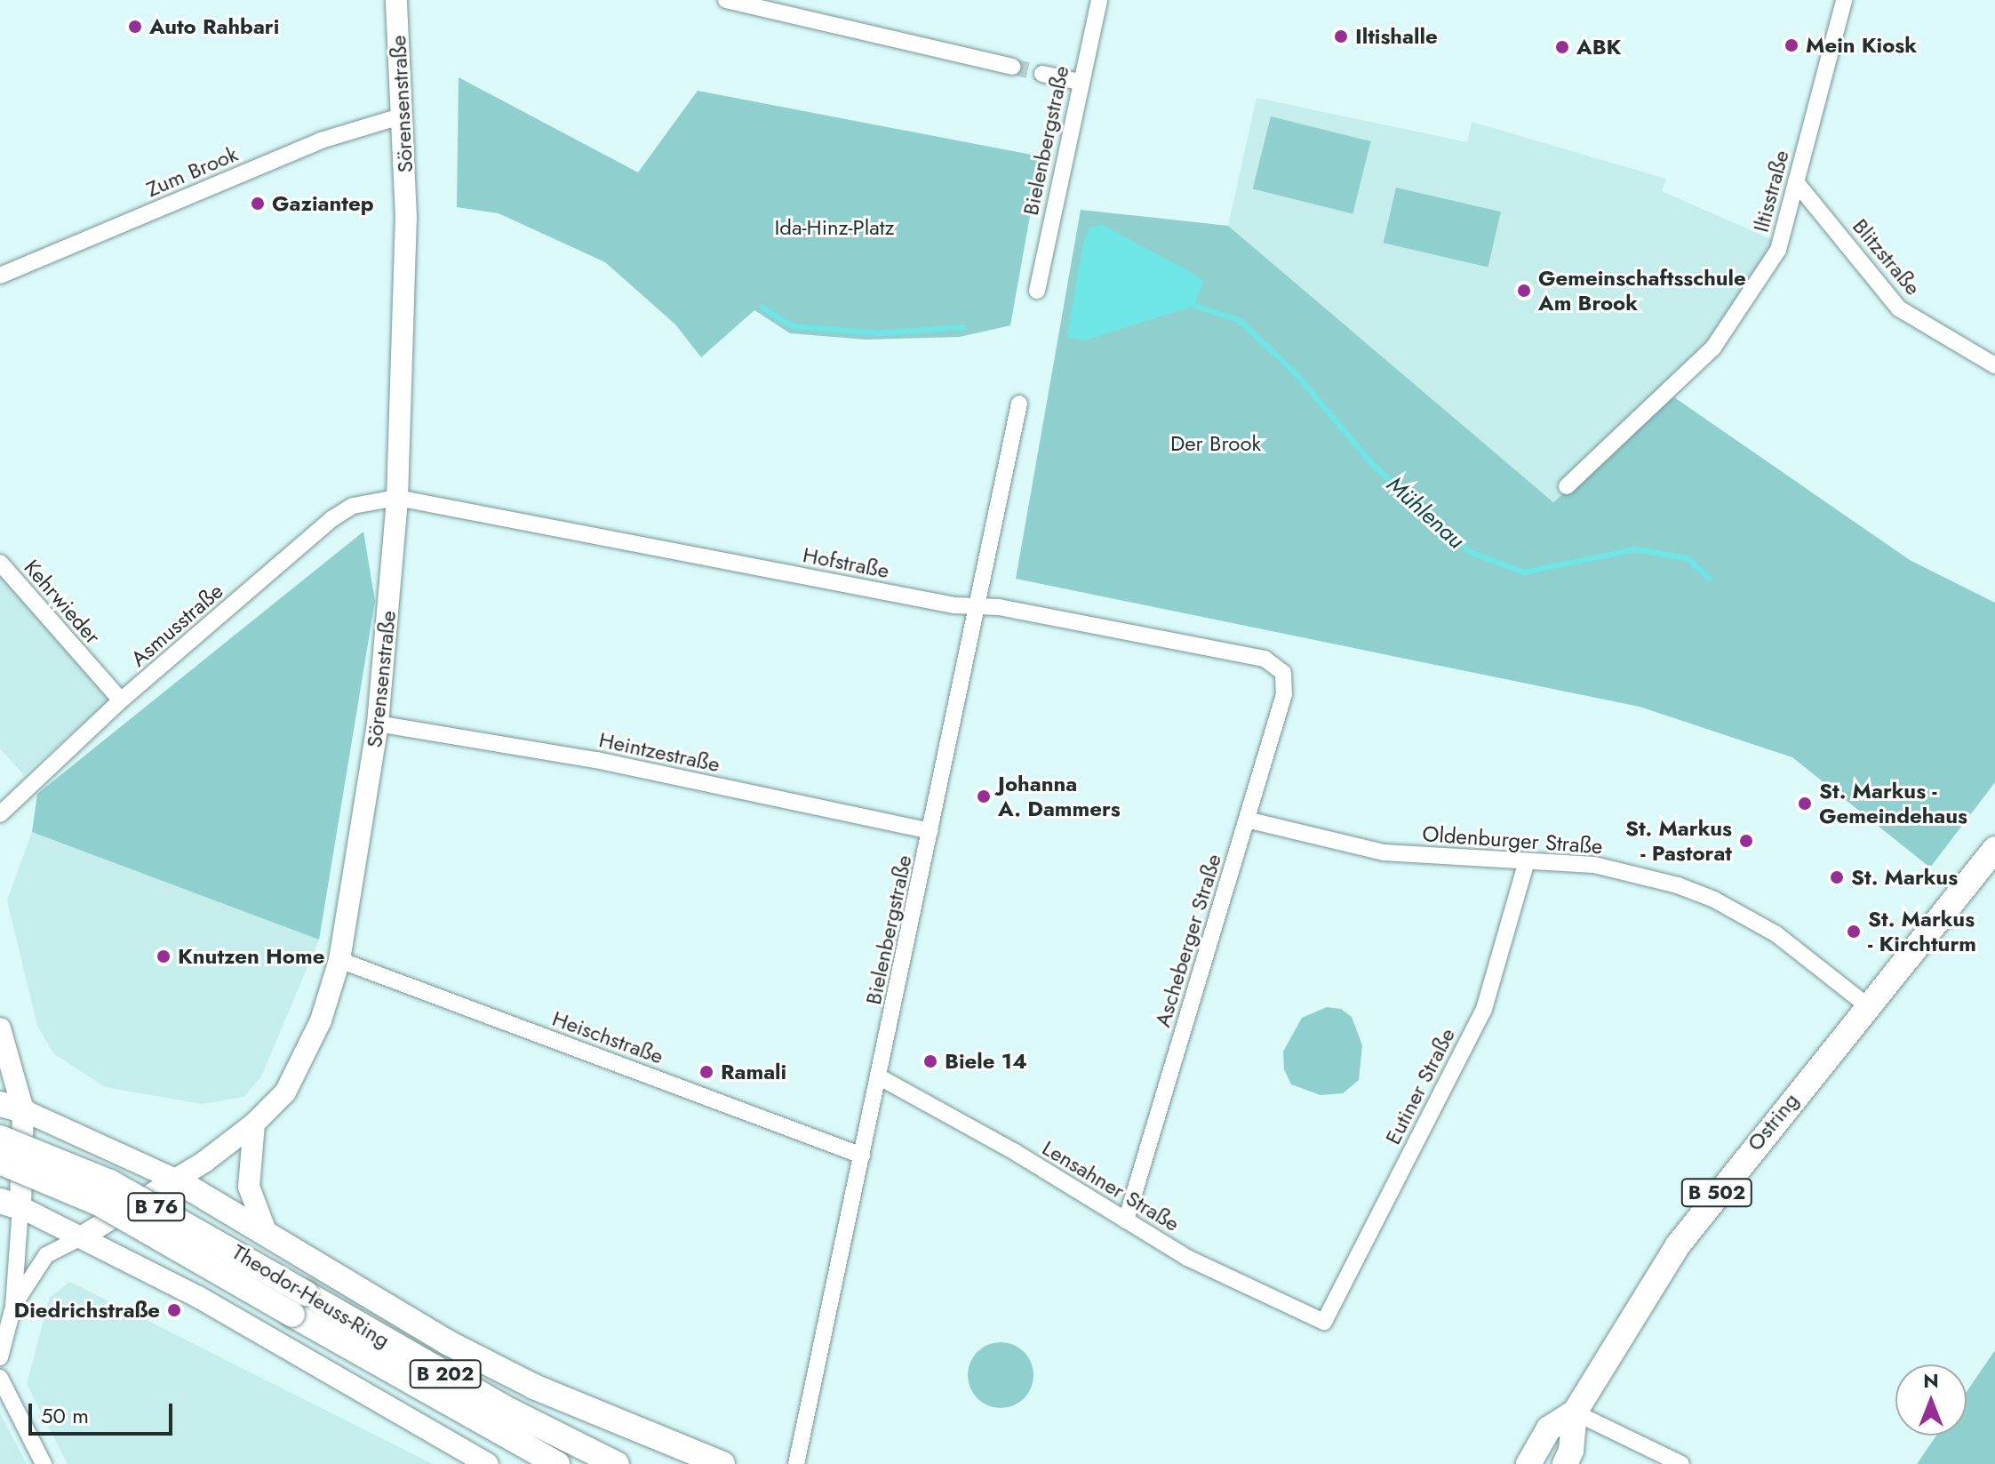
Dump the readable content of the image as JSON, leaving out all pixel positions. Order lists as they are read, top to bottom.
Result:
{
  "streets": {
    "main road": [
      "Sörensenstraße",
      "Ostring",
      "B 502",
      "B 76",
      "Theodor-Heuss-Ring",
      "B 202"
    ],
    "street": [
      "Bielenbergstraße",
      "Zum Brook",
      "Iltisstraße",
      "Blitzstraße",
      "Hofstraße",
      "Kehrwieder",
      "Asmusstraße",
      "Heintzestraße",
      "Oldenburger Straße",
      "Ascheberger Straße",
      "Heischstraße",
      "Eutiner Straße",
      "Lensahner Straße"
    ]
  },
  "crossings": [
    ["Sörensenstraße", "Zum Brook"],
    ["Sörensenstraße", "Hofstraße"],
    ["Sörensenstraße", "Asmusstraße"],
    ["Sörensenstraße", "Heintzestraße"],
    ["Sörensenstraße", "Heischstraße"],
    ["Bielenbergstraße", "Hofstraße"],
    ["Bielenbergstraße", "Heintzestraße"],
    ["Bielenbergstraße", "Heischstraße"],
    ["Bielenbergstraße", "Lensahner Straße"],
    ["Iltisstraße", "Blitzstraße"],
    ["Hofstraße", "Asmusstraße"],
    ["Hofstraße", "Ascheberger Straße"],
    ["Kehrwieder", "Asmusstraße"],
    ["Oldenburger Straße", "Ascheberger Straße"],
    ["Oldenburger Straße", "Eutiner Straße"],
    ["Oldenburger Straße", "Ostring"],
    ["Ascheberger Straße", "Lensahner Straße"],
    ["Eutiner Straße", "Lensahner Straße"]
  ],
  "water": ["Mühlenau"],
  "parks": ["Ida-Hinz-Platz", "Der Brook"],
  "places": [
    "Auto Rahbari",
    "Iltishalle",
    "Mein Kiosk",
    "ABK",
    "Gaziantep",
    "Gemeinschaftsschule Am Brook",
    "Johanna A. Dammers",
    "St. Markus - Gemeindehaus",
    "St. Markus - Pastorat",
    "St. Markus",
    "St. Markus - Kirchturm",
    "Knutzen Home",
    "Biele 14",
    "Ramali",
    "Diedrichstraße"
  ],
  "scale_bar": "50 m",
  "north": "top"
}
